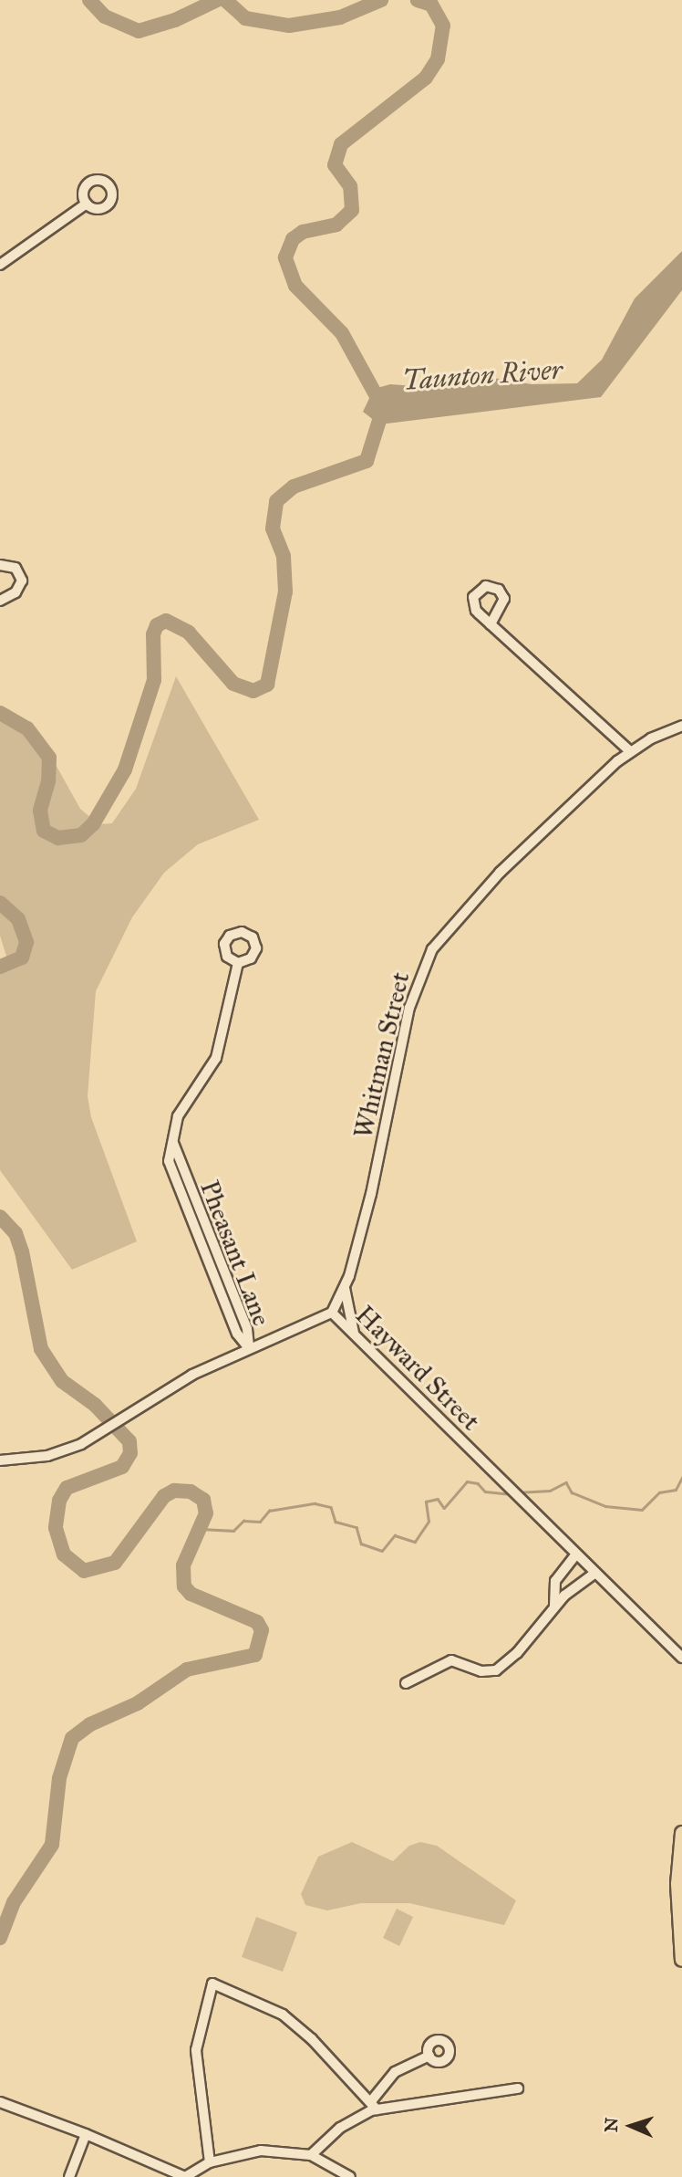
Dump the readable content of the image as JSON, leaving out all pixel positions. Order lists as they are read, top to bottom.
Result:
{
  "streets": {
    "street": ["Whitman Street", "Pheasant Lane", "Hayward Street"]
  },
  "crossings": [
    ["Whitman Street", "Hayward Street"],
    ["Pheasant Lane", "Hayward Street"]
  ],
  "water": ["Taunton River"],
  "north": "left"
}
